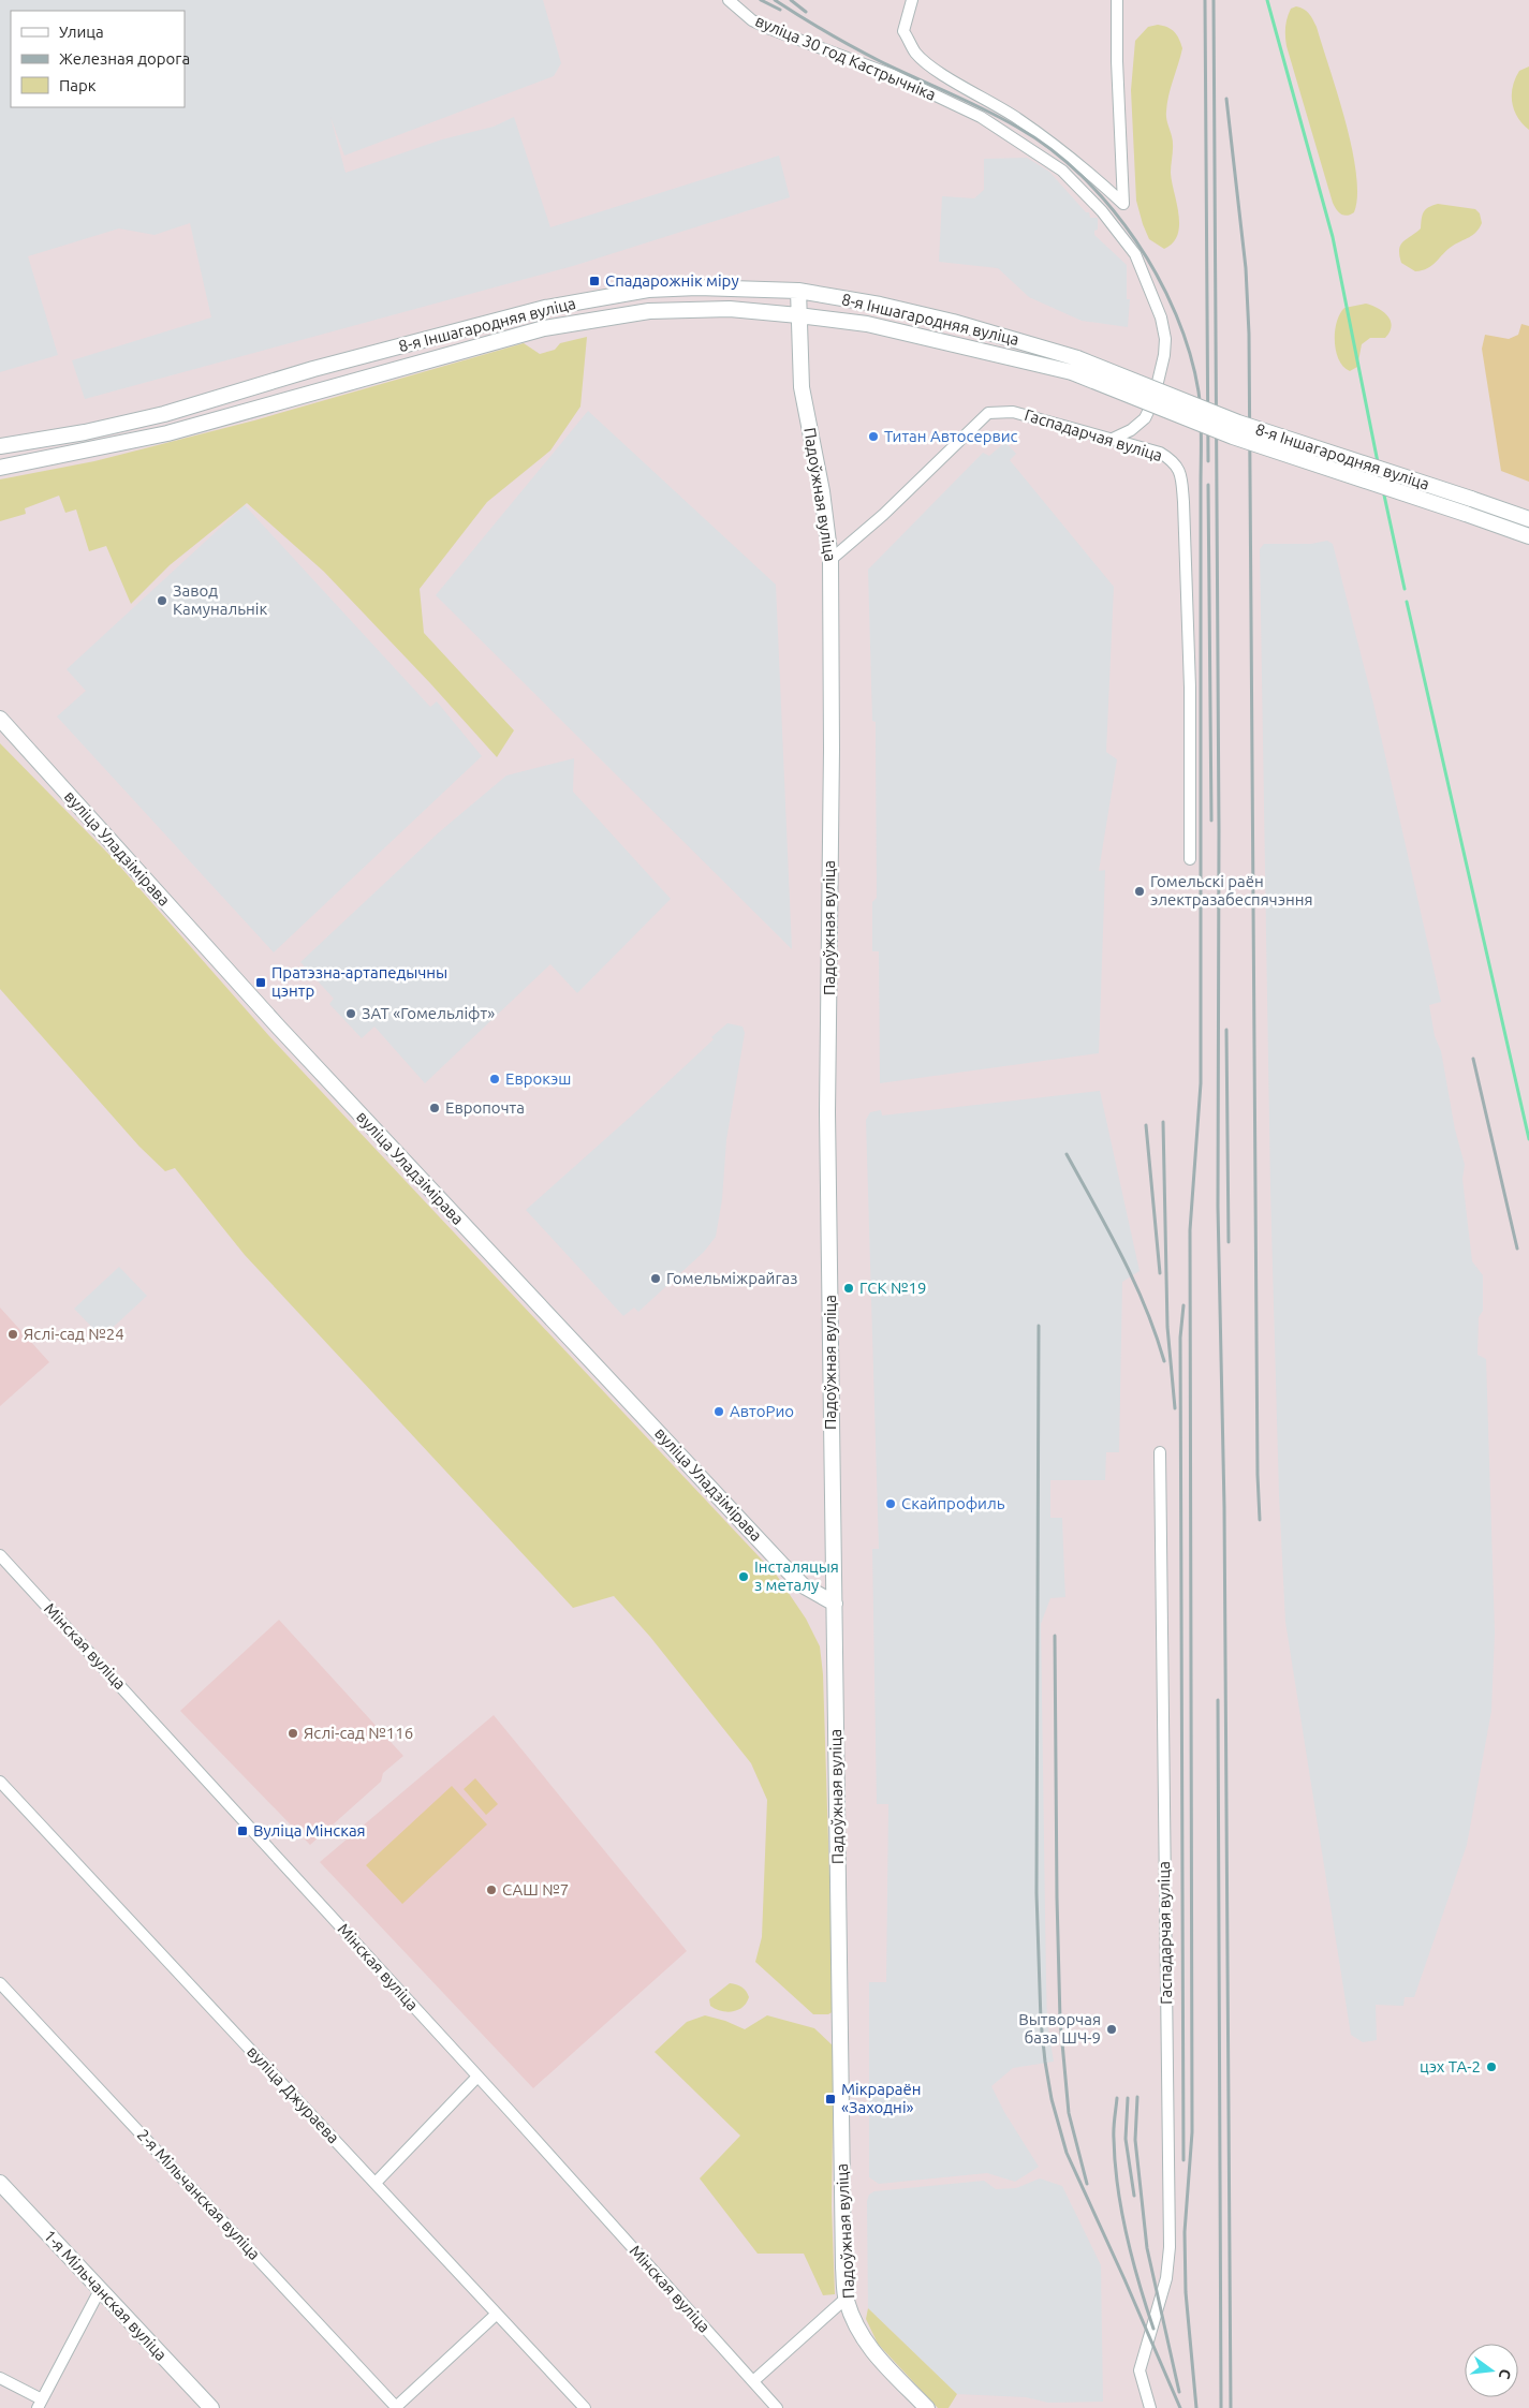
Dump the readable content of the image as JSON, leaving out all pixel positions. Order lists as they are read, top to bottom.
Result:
{
  "streets": {
    "main road": [
      "8-я Іншагародняя вуліца",
      "Падоўжная вуліца",
      "вуліца Уладзімірава",
      "1-я Мільчанская вуліца"
    ],
    "street": [
      "вуліца 30 год Кастрычніка",
      "Гаспадарчая вуліца",
      "Мінская вуліца",
      "вуліца Джураева",
      "2-я Мільчанская вуліца"
    ]
  },
  "crossings": [
    ["вуліца 30 год Кастрычніка", "Гаспадарчая вуліца"],
    ["8-я Іншагародняя вуліца", "Падоўжная вуліца"],
    ["Гаспадарчая вуліца", "Падоўжная вуліца"],
    ["Падоўжная вуліца", "вуліца Уладзімірава"]
  ],
  "places": {
    "transit": [
      "Спадарожнік міру",
      "Пратэзна-артапедычны цэнтр",
      "Вуліца Мінская",
      "Мікрараён «Заходні»"
    ],
    "other": [
      "Титан Автосервис",
      "Завод Камунальнік",
      "Гомельскі раён электразабеспячэння",
      "ЗАТ «Гомельліфт»",
      "Еврокэш",
      "Европочта",
      "Гомельміжрайгаз",
      "ГСК №19",
      "Яслі-сад №24",
      "АвтоРио",
      "Скайпрофиль",
      "Інсталяцыя з металу",
      "Яслі-сад №116",
      "САШ №7",
      "Вытворчая база ШЧ-9",
      "цэх ТА-2"
    ]
  },
  "legend": ["Улица", "Железная дорога", "Парк"],
  "north": "right"
}
